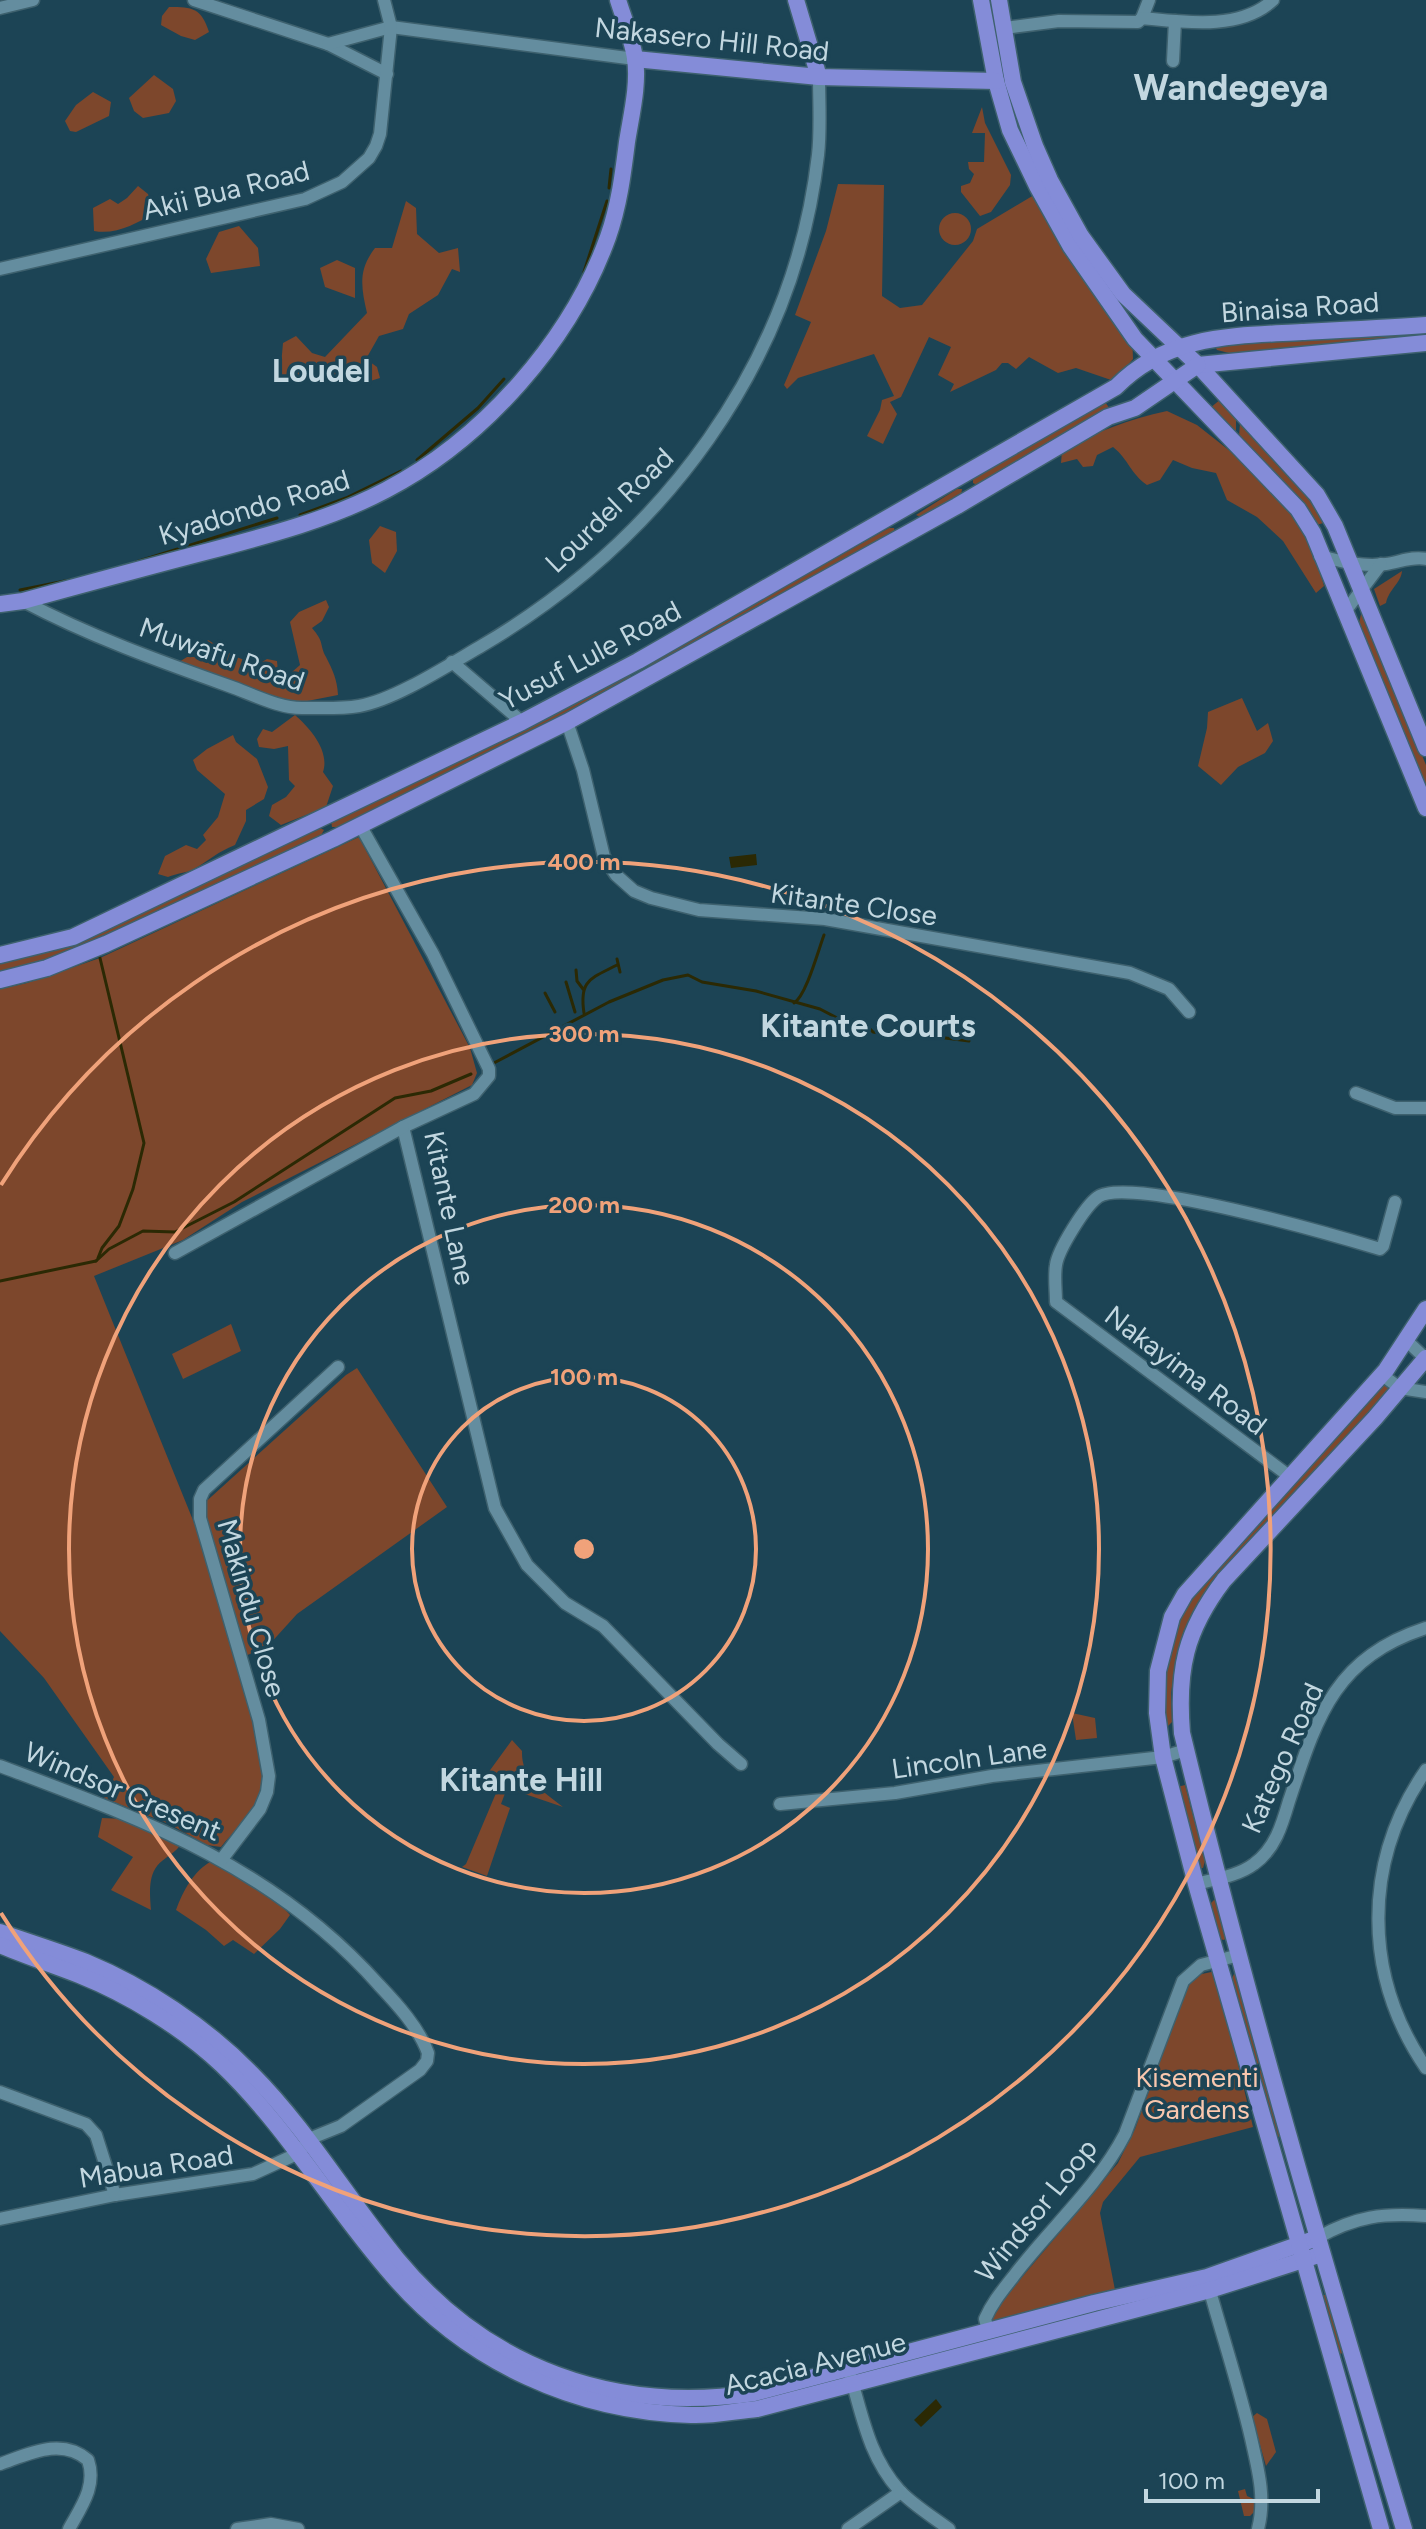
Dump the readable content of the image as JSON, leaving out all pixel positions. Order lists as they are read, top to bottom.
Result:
{
  "streets": {
    "main road": [
      "Nakasero Hill Road",
      "Binaisa Road",
      "Kyadondo Road",
      "Yusuf Lule Road",
      "Acacia Avenue"
    ],
    "street": [
      "Akii Bua Road",
      "Lourdel Road",
      "Muwafu Road",
      "Kitante Close",
      "Kitante Lane",
      "Nakayima Road",
      "Makindu Close",
      "Lincoln Lane",
      "Katego Road",
      "Windsor Cresent",
      "Mabua Road",
      "Windsor Loop"
    ]
  },
  "crossings": [
    ["Nakasero Hill Road", "Akii Bua Road"],
    ["Nakasero Hill Road", "Kyadondo Road"],
    ["Nakasero Hill Road", "Lourdel Road"],
    ["Binaisa Road", "Yusuf Lule Road"],
    ["Kyadondo Road", "Muwafu Road"],
    ["Lourdel Road", "Muwafu Road"],
    ["Yusuf Lule Road", "Kitante Close"],
    ["Yusuf Lule Road", "Kitante Lane"],
    ["Makindu Close", "Windsor Cresent"],
    ["Windsor Cresent", "Mabua Road"],
    ["Windsor Cresent", "Acacia Avenue"],
    ["Mabua Road", "Acacia Avenue"],
    ["Windsor Loop", "Acacia Avenue"]
  ],
  "districts": [
    "Wandegeya",
    "Loudel",
    "Kitante Courts",
    "Kitante Hill"
  ],
  "parks": ["Kisementi Gardens"],
  "scale_bar": "100 m",
  "rings": [
    "400 m",
    "300 m",
    "200 m",
    "100 m"
  ]
}
